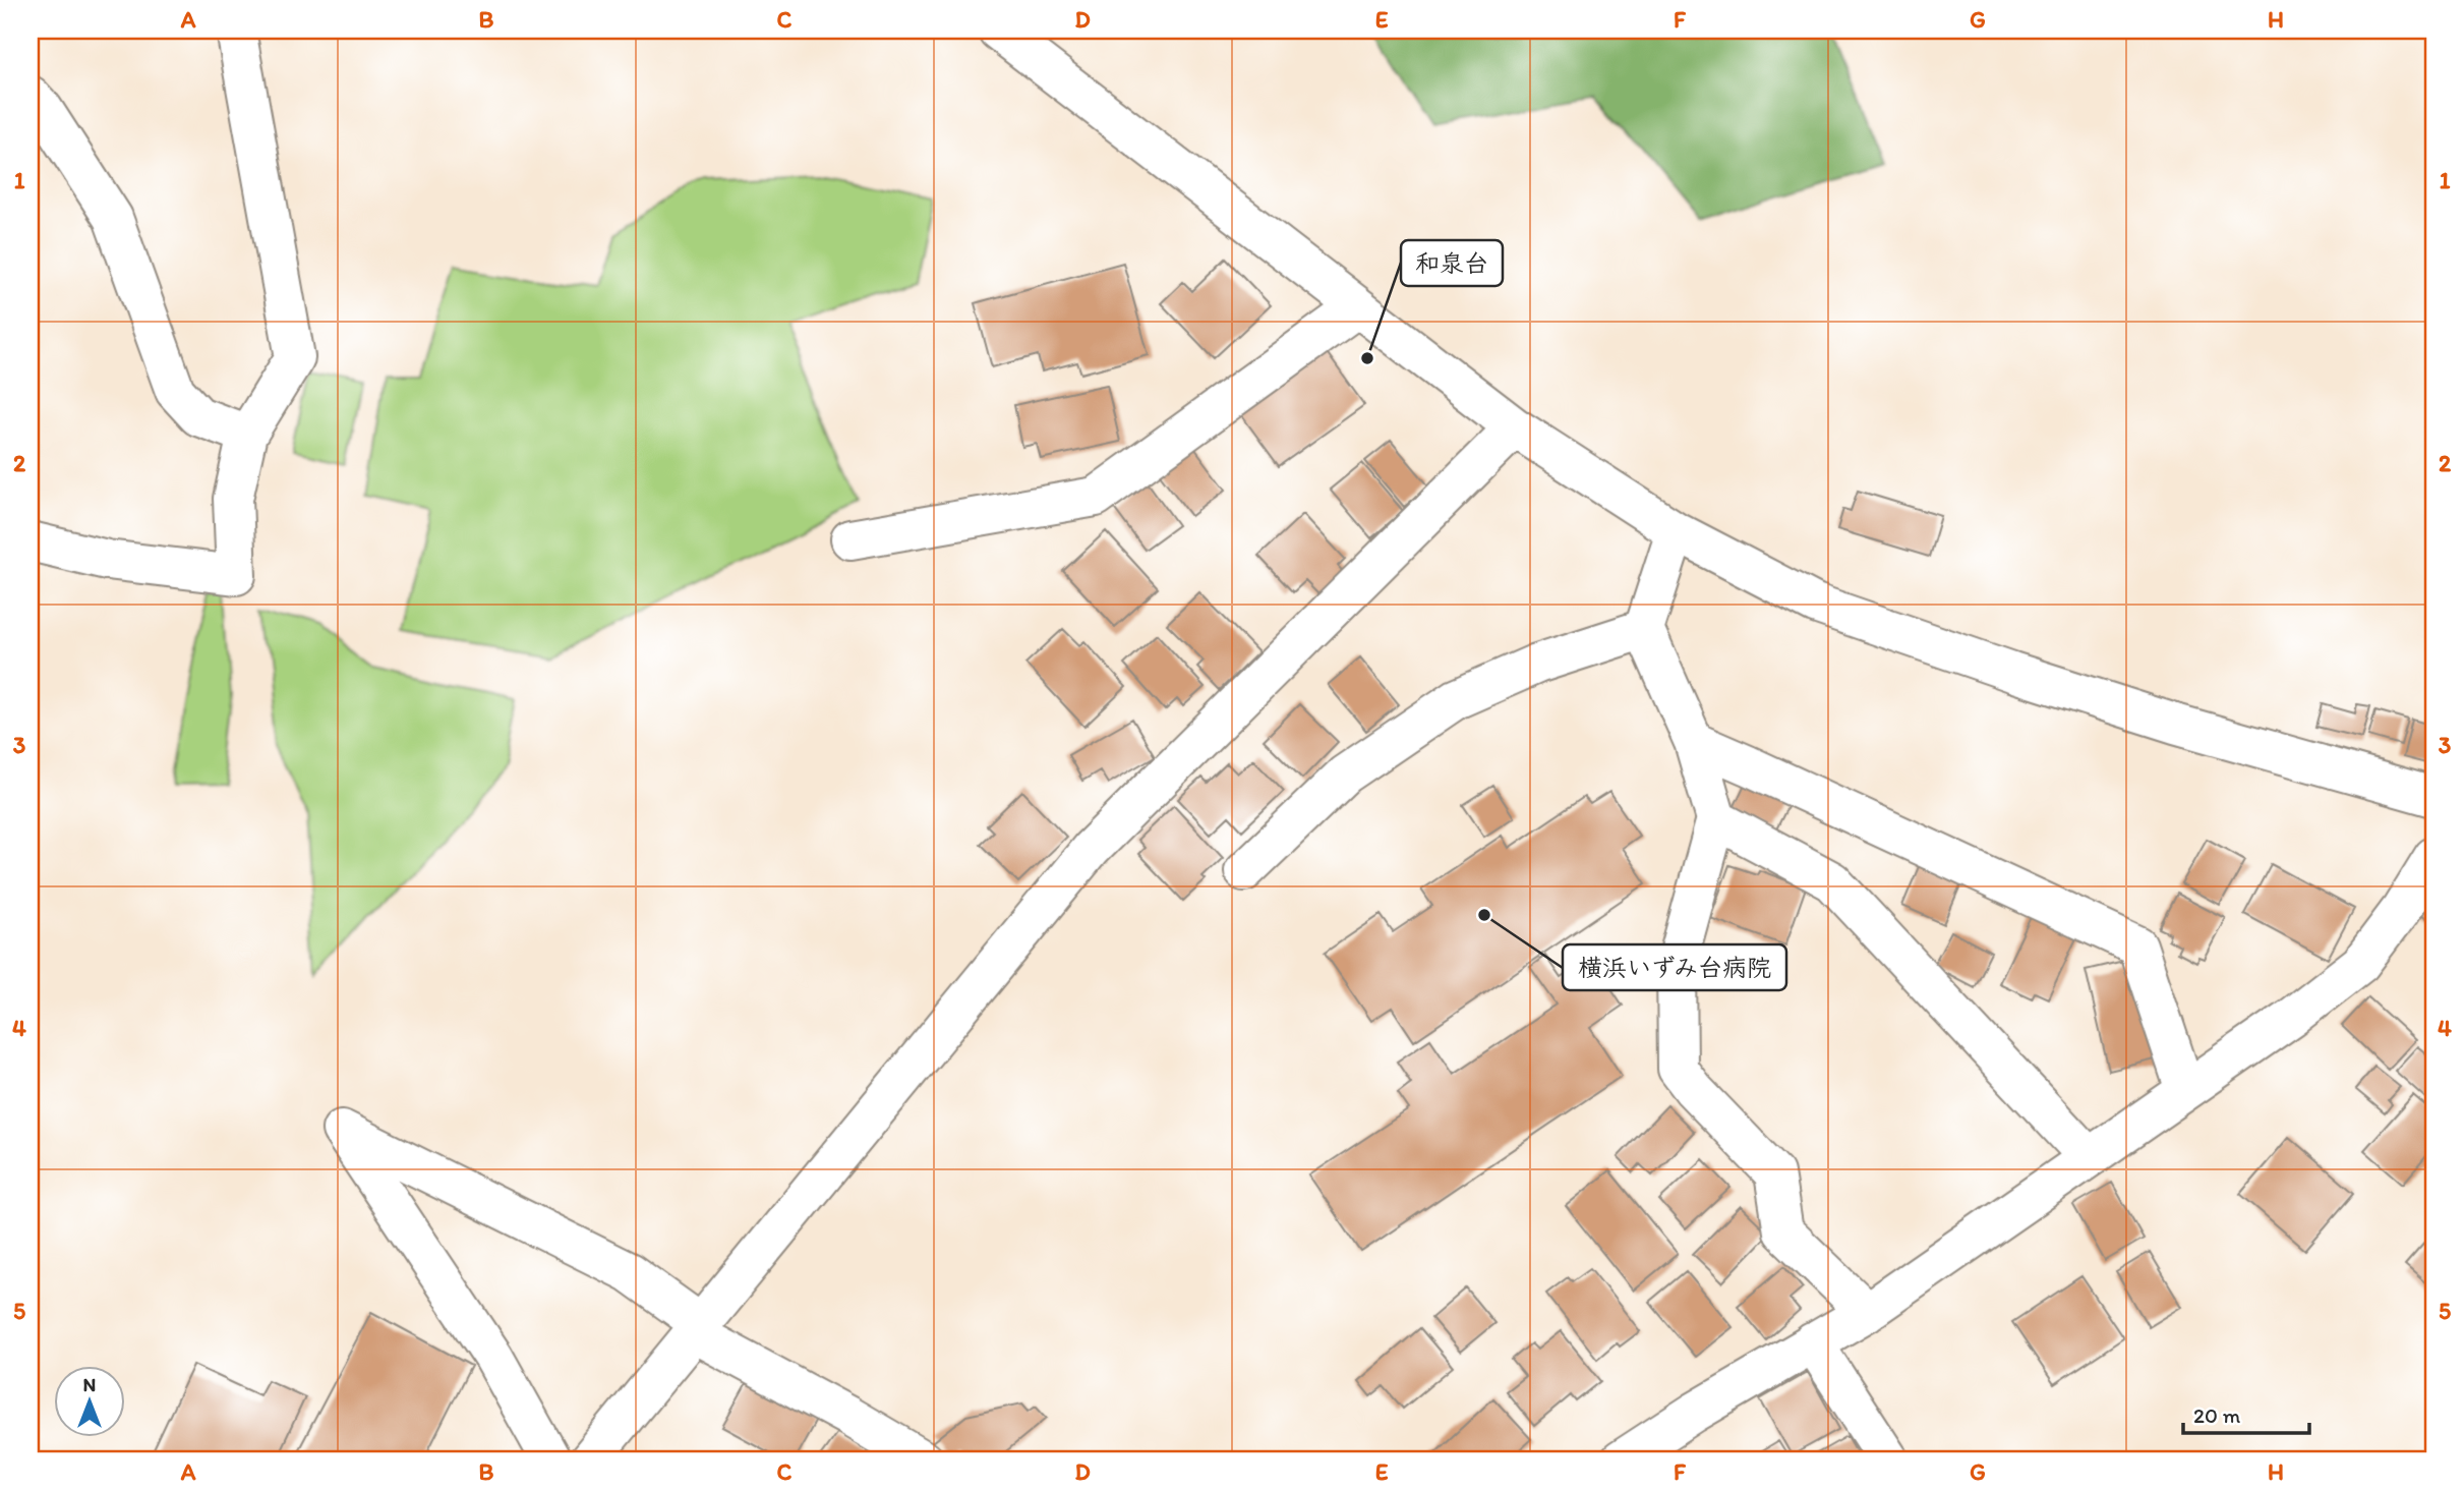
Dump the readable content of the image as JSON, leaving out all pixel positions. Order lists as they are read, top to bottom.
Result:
{
  "places": ["和泉台", "横浜いずみ台病院"],
  "scale_bar": "20 m",
  "north": "top",
  "grid": {
    "columns": [
      "A",
      "B",
      "C",
      "D",
      "E",
      "F",
      "G",
      "H"
    ],
    "rows": [
      "1",
      "2",
      "3",
      "4",
      "5"
    ]
  }
}
